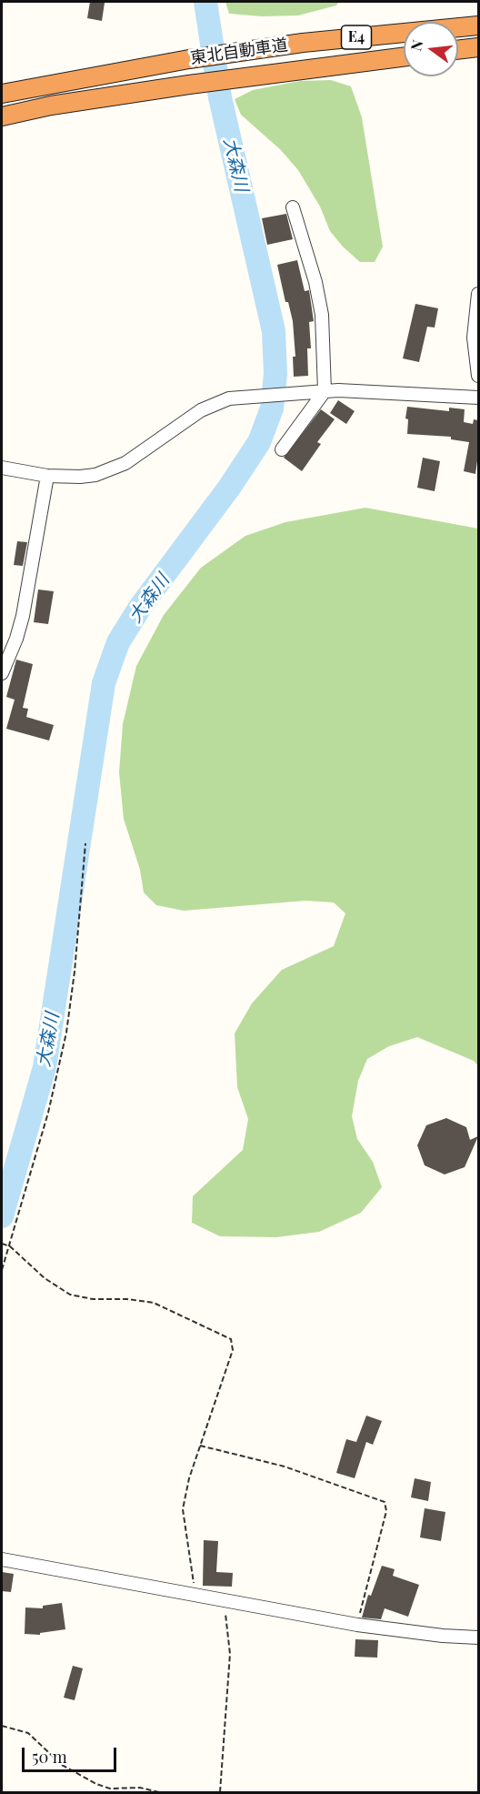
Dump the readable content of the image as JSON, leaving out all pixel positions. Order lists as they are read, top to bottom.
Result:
{
  "streets": {
    "highway": ["E4", "東北自動車道"]
  },
  "water": ["大森川"],
  "scale_bar": "50 m",
  "north": "left"
}
